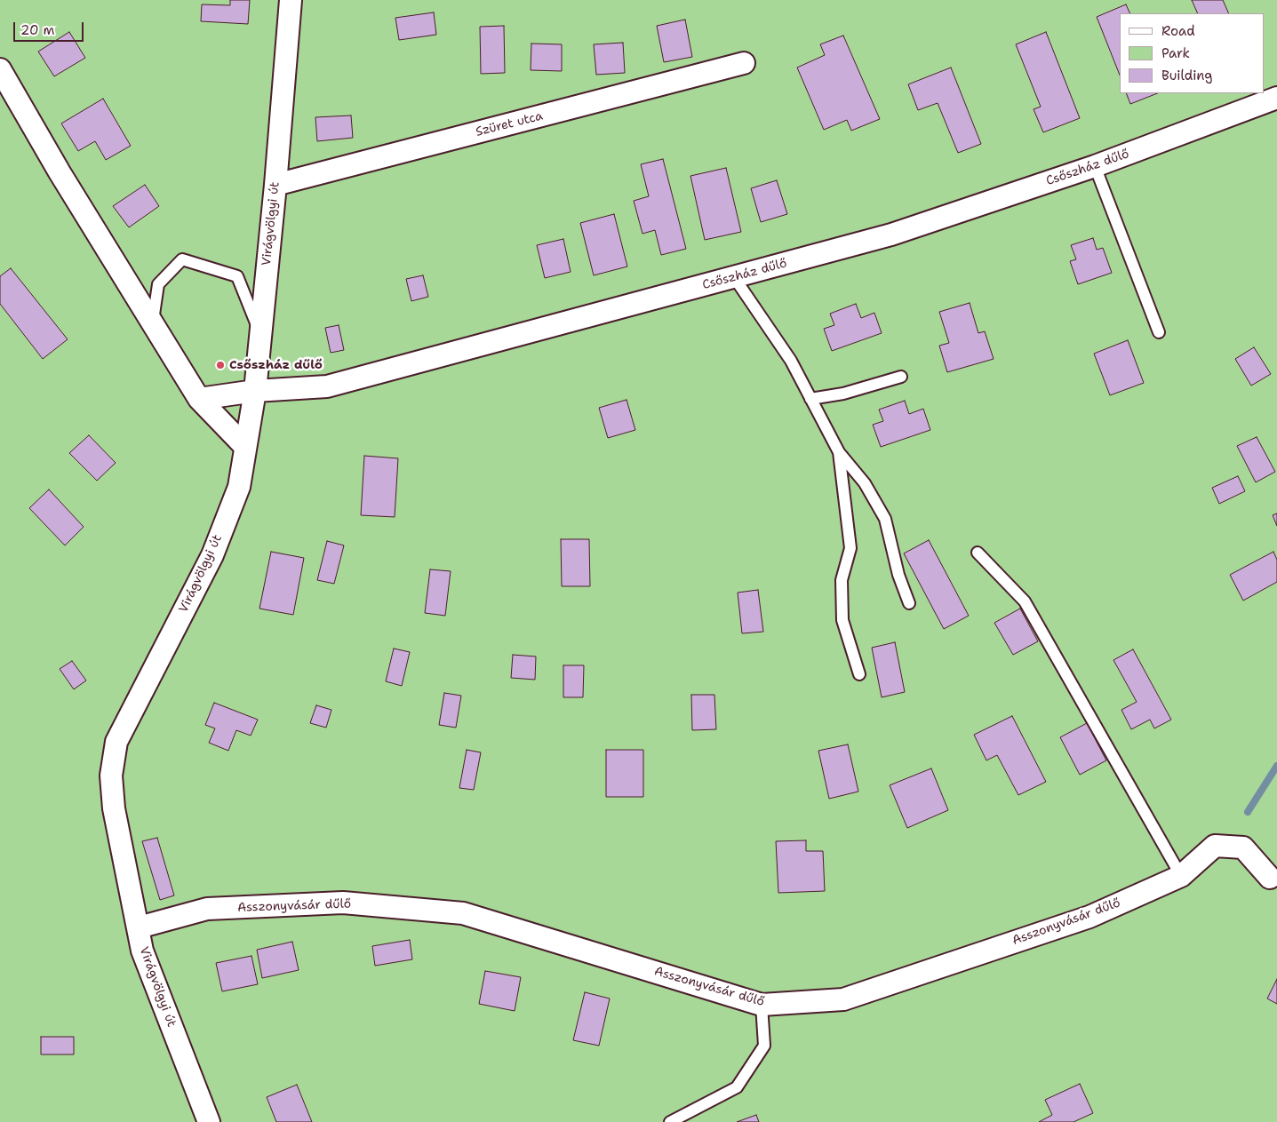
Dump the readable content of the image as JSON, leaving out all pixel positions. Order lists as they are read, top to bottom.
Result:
{
  "streets": {
    "street": [
      "Szüret utca",
      "Csőszház dűlő",
      "Virágvölgyi út",
      "Asszonyvásár dűlő"
    ]
  },
  "crossings": [
    ["Szüret utca", "Virágvölgyi út"],
    ["Csőszház dűlő", "Virágvölgyi út"],
    ["Virágvölgyi út", "Asszonyvásár dűlő"]
  ],
  "places": ["Csőszház dűlő"],
  "legend": ["Road", "Park", "Building"],
  "scale_bar": "20 m"
}
